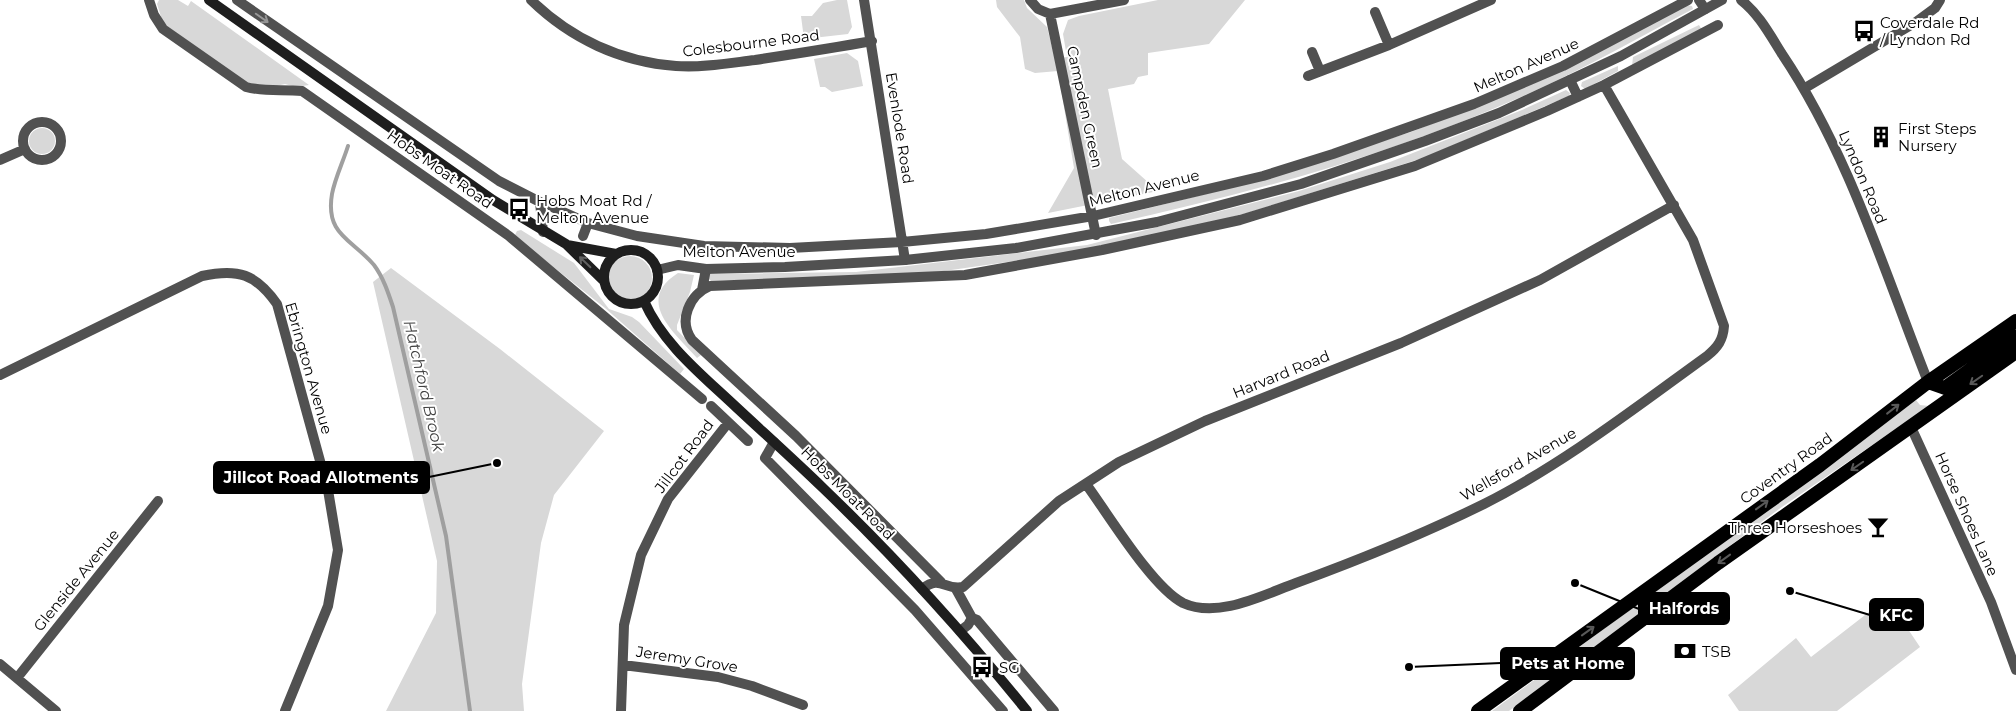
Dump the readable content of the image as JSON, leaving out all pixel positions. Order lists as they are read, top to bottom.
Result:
{
  "streets": {
    "highway": ["Coventry Road"],
    "main road": ["Hobs Moat Road"],
    "street": [
      "Colesbourne Road",
      "Melton Avenue",
      "Campden Green",
      "Evenlode Road",
      "Lyndon Road",
      "Ebrington Avenue",
      "Harvard Road",
      "Jillcot Road",
      "Wellsford Avenue",
      "Horse Shoes Lane",
      "Glenside Avenue",
      "Jeremy Grove"
    ]
  },
  "crossings": [
    ["Colesbourne Road", "Evenlode Road"],
    ["Melton Avenue", "Campden Green"],
    ["Melton Avenue", "Evenlode Road"],
    ["Melton Avenue", "Hobs Moat Road"],
    ["Lyndon Road", "Coventry Road"],
    ["Harvard Road", "Wellsford Avenue"],
    ["Jillcot Road", "Jeremy Grove"]
  ],
  "water": ["Hatchford Brook"],
  "places": {
    "bus stop": ["Coverdale Rd / Lyndon Rd", "Hobs Moat Rd / Melton Avenue", "SG"],
    "building": ["First Steps Nursery"],
    "other": [
      "Jillcot Road Allotments",
      "Halfords",
      "KFC",
      "Pets at Home"
    ],
    "bar": ["Three Horseshoes"],
    "bank": ["TSB"]
  }
}
